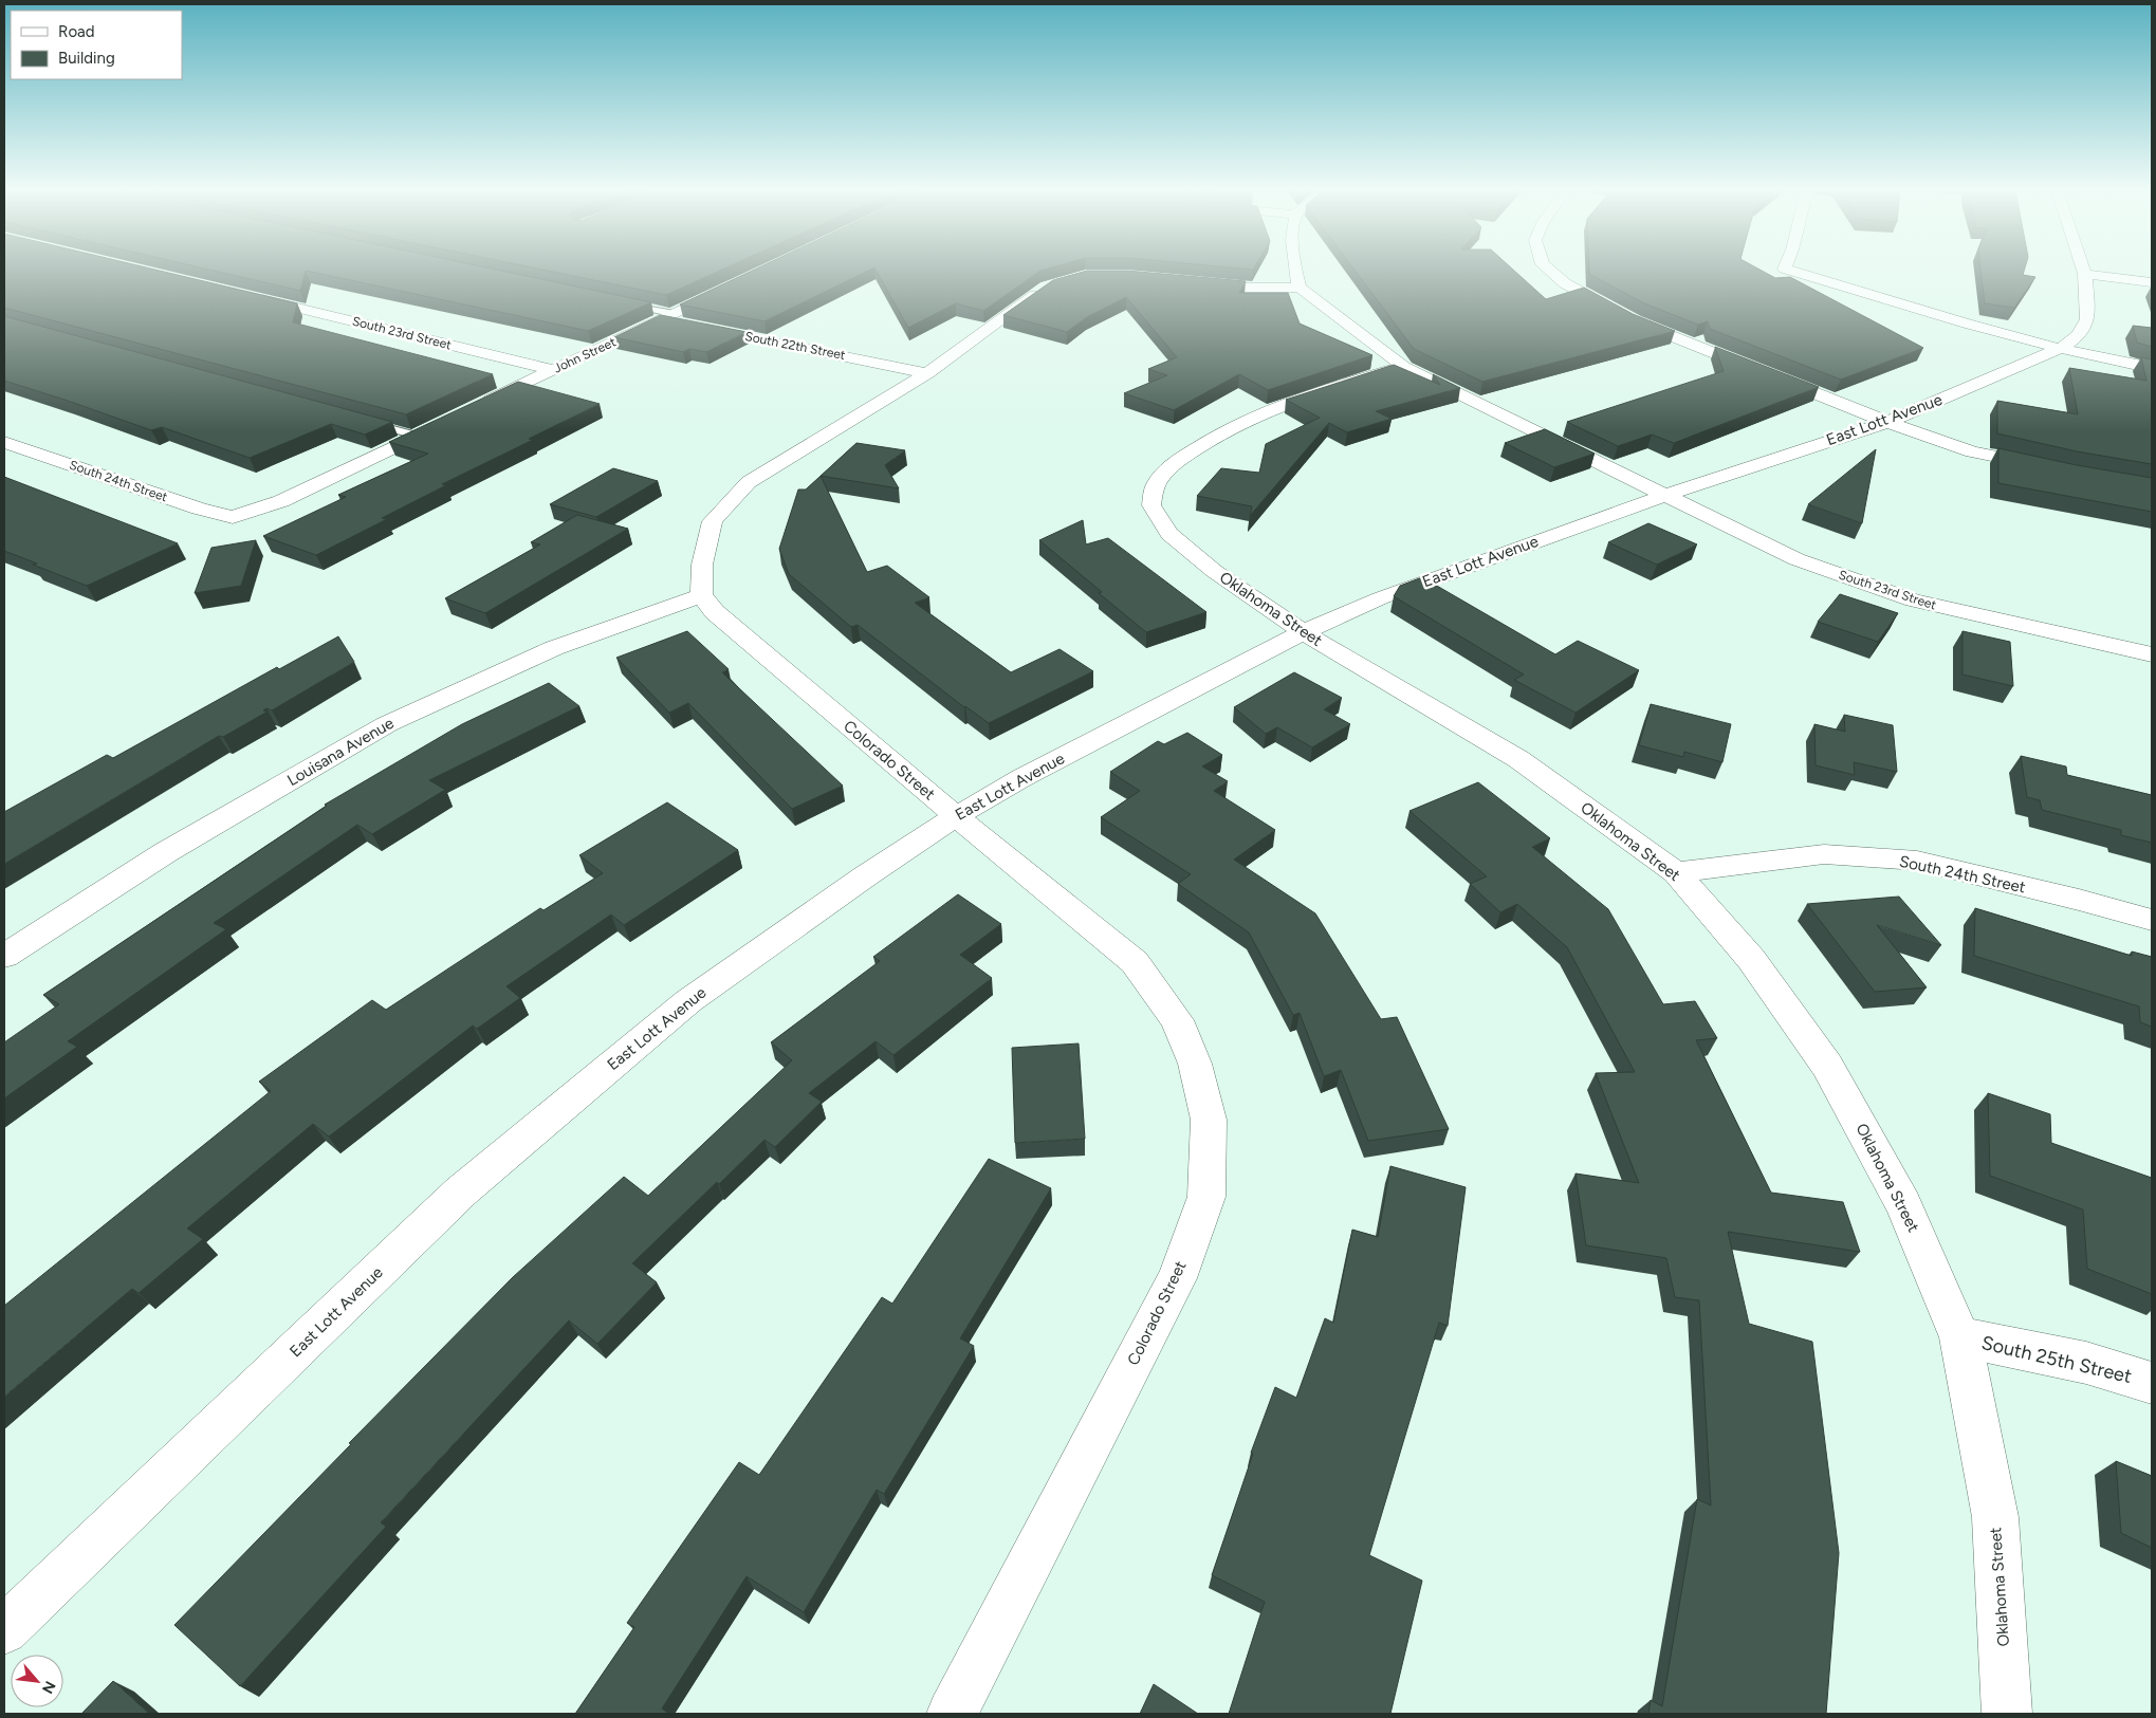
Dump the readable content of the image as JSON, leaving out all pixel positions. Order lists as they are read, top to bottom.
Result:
{
  "streets": {
    "street": [
      "South 23rd Street",
      "South 22th Street",
      "John Street",
      "East Lott Avenue",
      "South 24th Street",
      "Oklahoma Street",
      "Louisana Avenue",
      "Colorado Street",
      "South 25th Street"
    ]
  },
  "crossings": [
    ["South 23rd Street", "John Street"],
    ["South 23rd Street", "East Lott Avenue"],
    ["South 23rd Street", "Oklahoma Street"],
    ["South 22th Street", "John Street"],
    ["East Lott Avenue", "Oklahoma Street"],
    ["East Lott Avenue", "Colorado Street"],
    ["South 24th Street", "Oklahoma Street"],
    ["Oklahoma Street", "South 25th Street"],
    ["Louisana Avenue", "Colorado Street"]
  ],
  "legend": ["Road", "Building"],
  "north": "bottom right"
}
